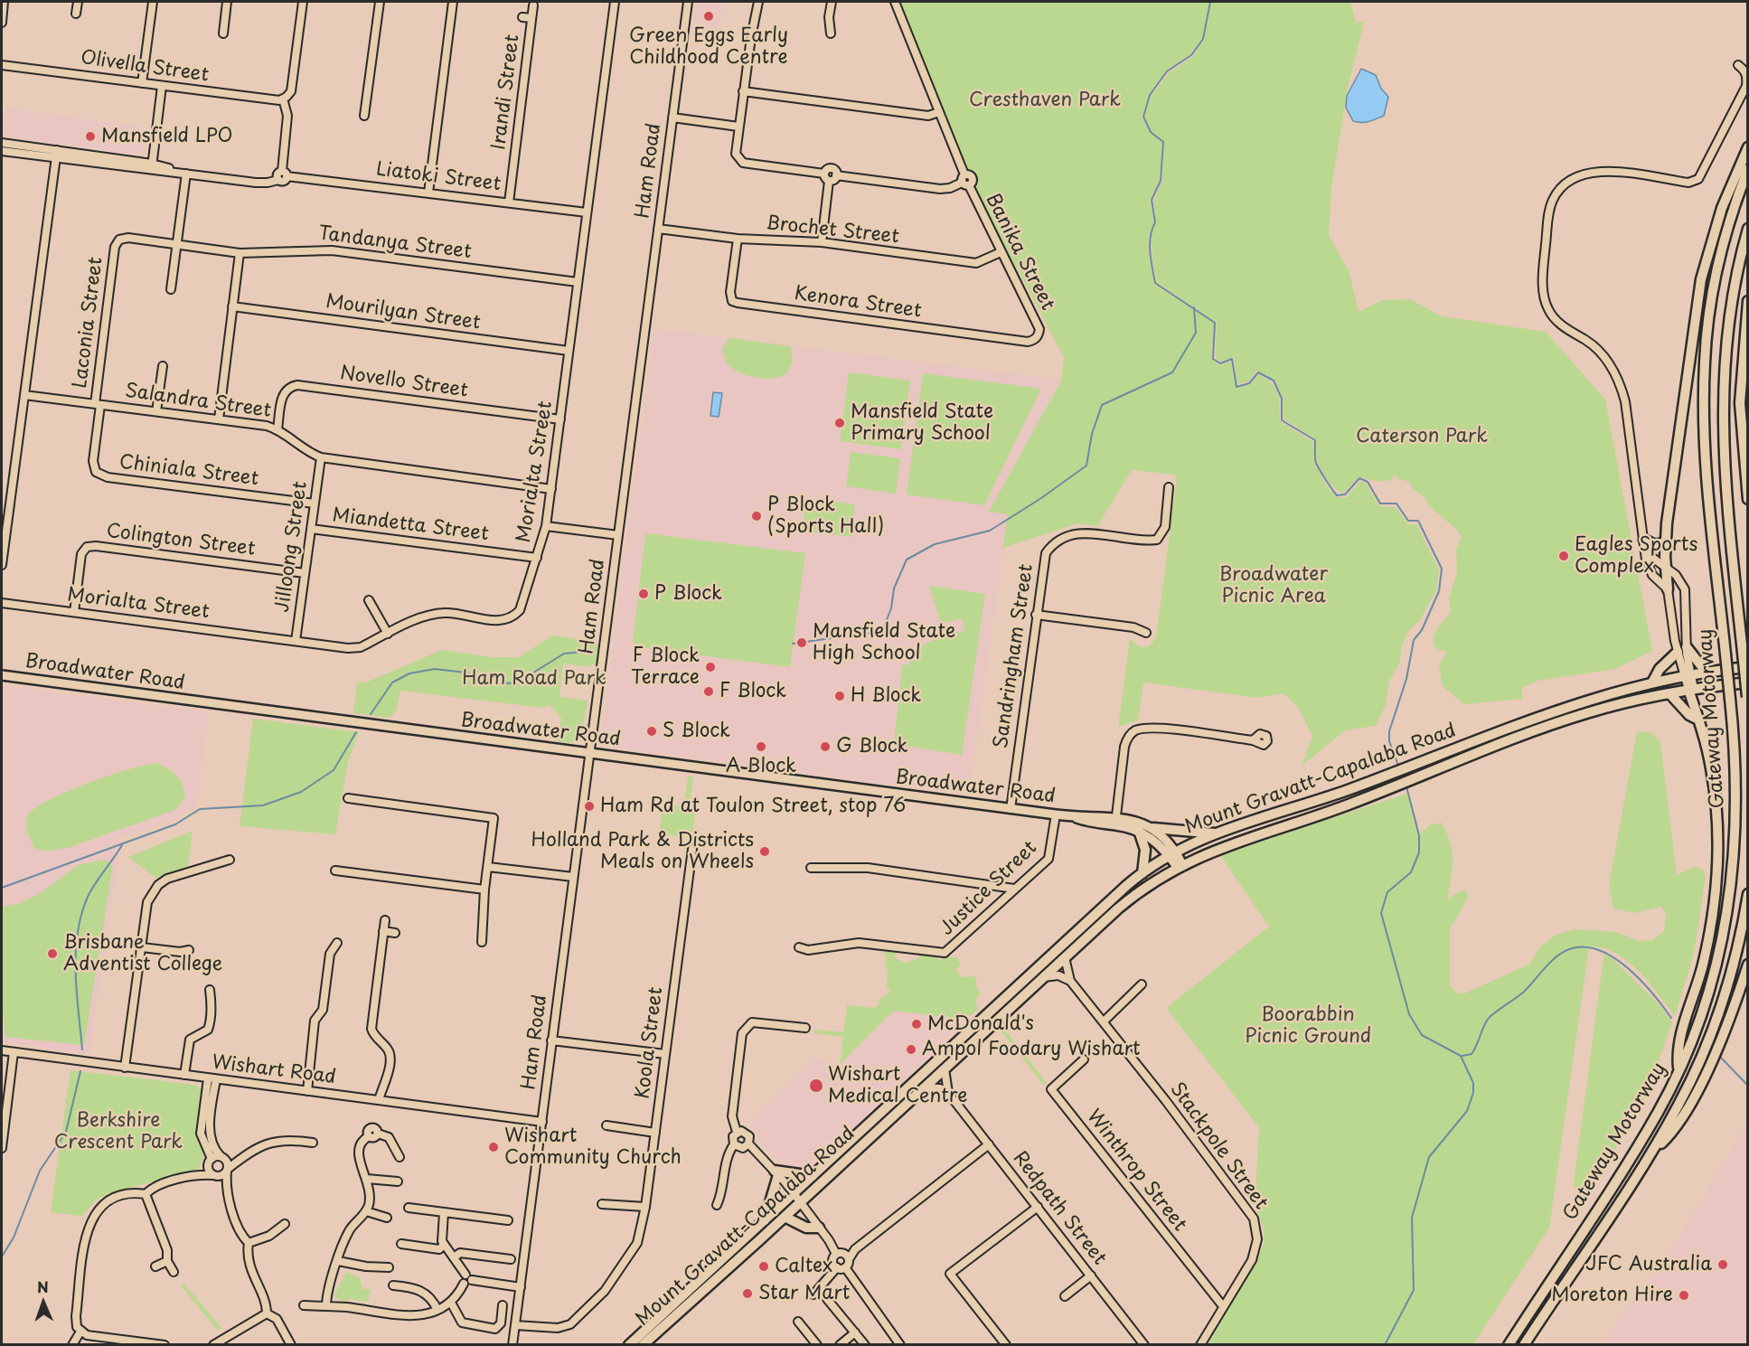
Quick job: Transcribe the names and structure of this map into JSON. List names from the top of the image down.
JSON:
{
  "streets": {
    "highway": ["Gateway Motorway", "Mount Gravatt-Capalaba Road"],
    "main road": ["Broadwater Road"],
    "street": [
      "Olivella Street",
      "Irandi Street",
      "Ham Road",
      "Liatoki Street",
      "Brochet Street",
      "Tandanya Street",
      "Banika Street",
      "Kenora Street",
      "Mourilyan Street",
      "Laconia Street",
      "Novello Street",
      "Salandra Street",
      "Chiniala Street",
      "Morialta Street",
      "Miandetta Street",
      "Colington Street",
      "Jilloong Street",
      "Sandringham Street",
      "Justice Street",
      "Koola Street",
      "Wishart Road",
      "Stackpole Street",
      "Winthrop Street",
      "Redpath Street"
    ]
  },
  "crossings": [
    ["Irandi Street", "Liatoki Street"],
    ["Ham Road", "Brochet Street"],
    ["Ham Road", "Broadwater Road"],
    ["Ham Road", "Koola Street"],
    ["Ham Road", "Wishart Road"],
    ["Liatoki Street", "Morialta Street"],
    ["Brochet Street", "Banika Street"],
    ["Brochet Street", "Kenora Street"],
    ["Tandanya Street", "Laconia Street"],
    ["Tandanya Street", "Morialta Street"],
    ["Banika Street", "Kenora Street"],
    ["Mourilyan Street", "Morialta Street"],
    ["Laconia Street", "Salandra Street"],
    ["Laconia Street", "Chiniala Street"],
    ["Novello Street", "Salandra Street"],
    ["Novello Street", "Morialta Street"],
    ["Salandra Street", "Chiniala Street"],
    ["Salandra Street", "Morialta Street"],
    ["Salandra Street", "Jilloong Street"],
    ["Chiniala Street", "Jilloong Street"],
    ["Morialta Street", "Miandetta Street"],
    ["Morialta Street", "Colington Street"],
    ["Morialta Street", "Jilloong Street"],
    ["Miandetta Street", "Jilloong Street"],
    ["Colington Street", "Jilloong Street"],
    ["Sandringham Street", "Broadwater Road"],
    ["Broadwater Road", "Mount Gravatt-Capalaba Road"],
    ["Broadwater Road", "Justice Street"],
    ["Mount Gravatt-Capalaba Road", "Stackpole Street"],
    ["Mount Gravatt-Capalaba Road", "Redpath Street"],
    ["Stackpole Street", "Winthrop Street"]
  ],
  "parks": [
    "Cresthaven Park",
    "Caterson Park",
    "Broadwater Picnic Area",
    "Ham Road Park",
    "Boorabbin Picnic Ground",
    "Berkshire Crescent Park"
  ],
  "places": [
    "Green Eggs Early Childhood Centre",
    "Mansfield LPO",
    "Mansfield State Primary School",
    "P Block (Sports Hall)",
    "Eagles Sports Complex",
    "P Block",
    "Mansfield State High School",
    "F Block Terrace",
    "F Block",
    "H Block",
    "S Block",
    "A Block",
    "G Block",
    "Ham Rd at Toulon Street, stop 76",
    "Holland Park & Districts Meals on Wheels",
    "Brisbane Adventist College",
    "McDonald's",
    "Ampol Foodary Wishart",
    "Wishart Medical Centre",
    "Wishart Community Church",
    "JFC Australia",
    "Caltex",
    "Star Mart",
    "Moreton Hire"
  ],
  "north": "top"
}
